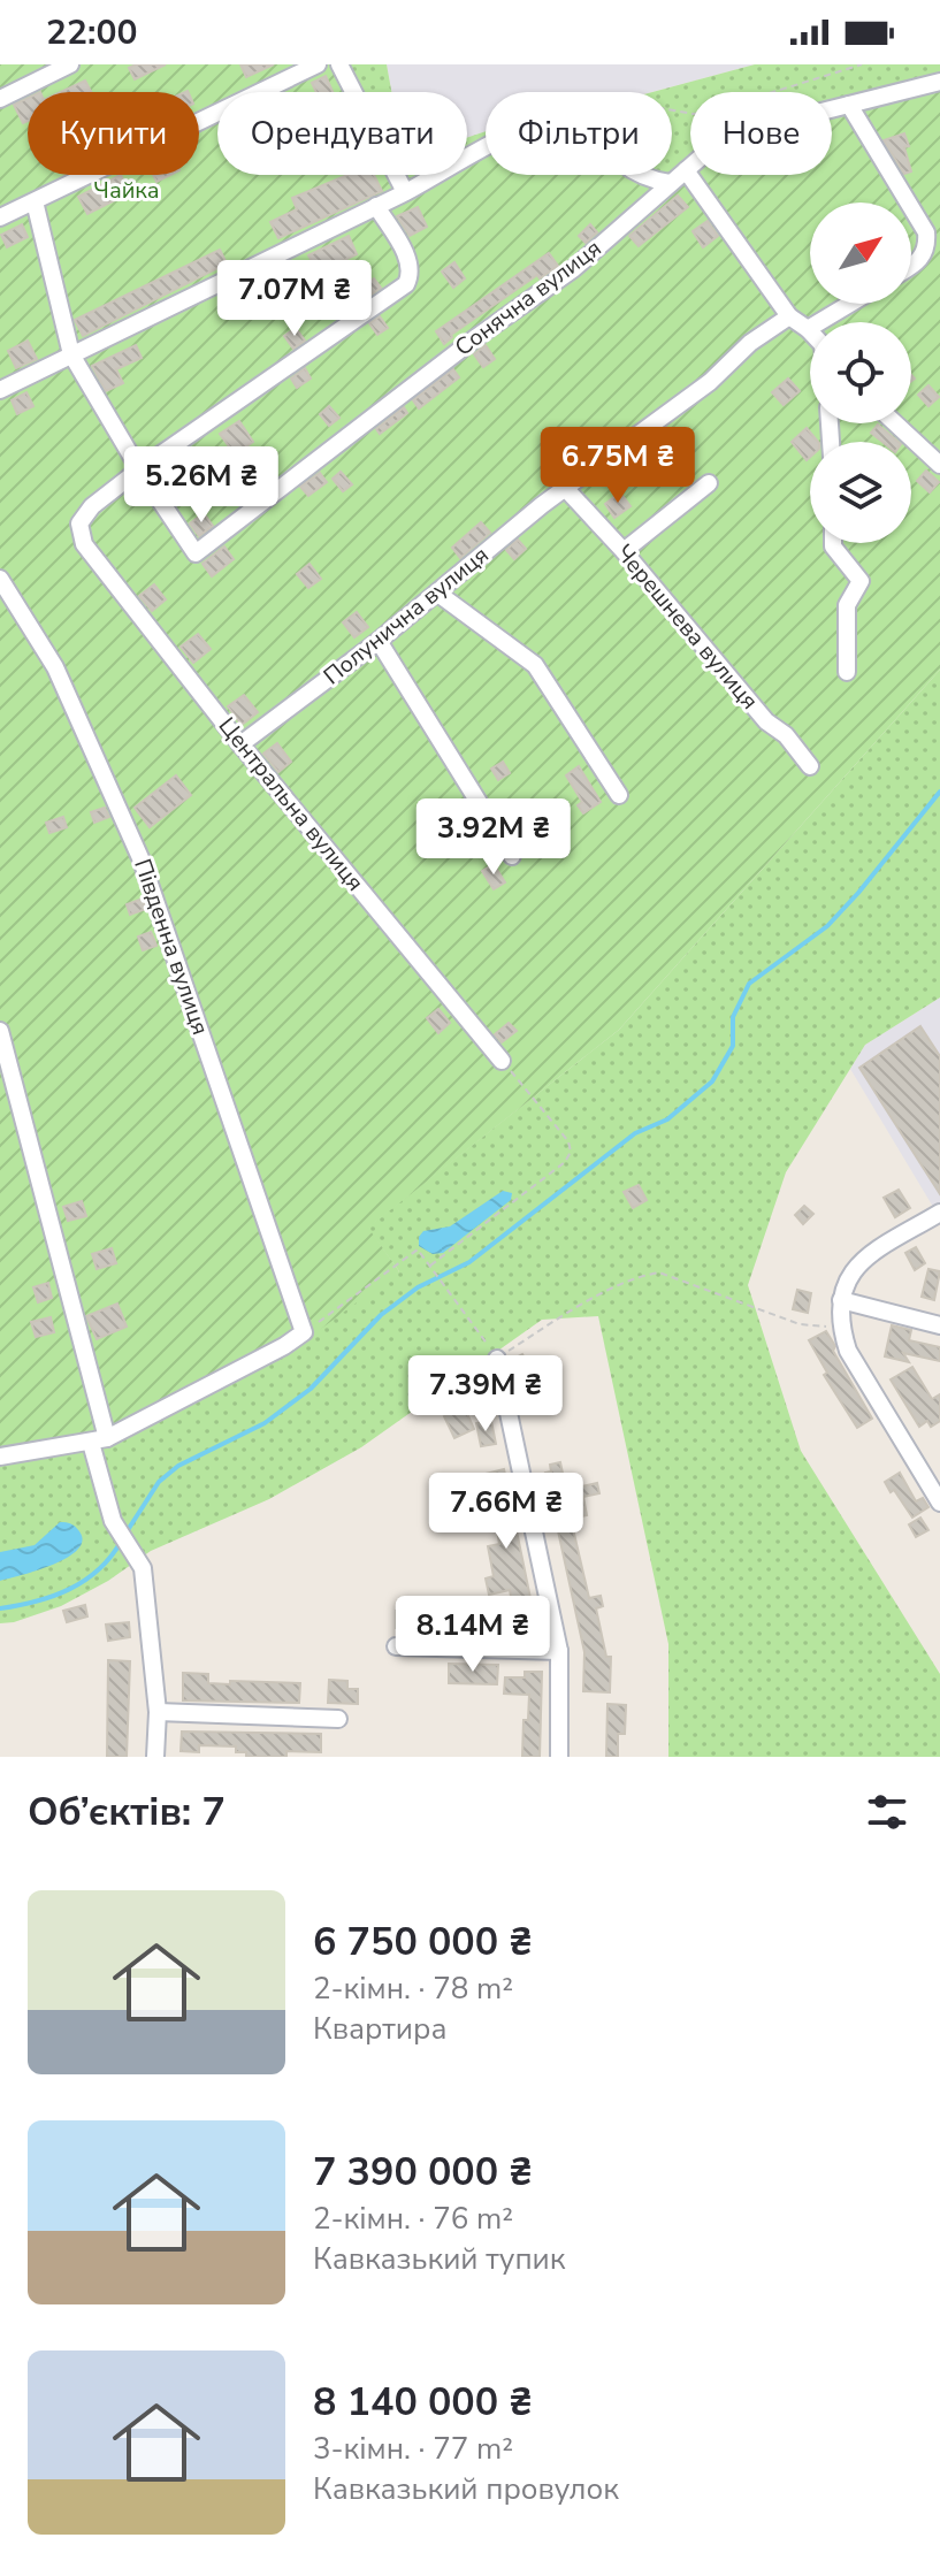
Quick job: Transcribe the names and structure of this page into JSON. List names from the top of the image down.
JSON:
{
  "streets": {
    "street": [
      "Сонячна вулиця",
      "Полунична вулиця",
      "Черешнева вулиця",
      "Центральна вулиця",
      "Південна вулиця"
    ]
  },
  "crossings": [
    ["Сонячна вулиця", "Центральна вулиця"],
    ["Полунична вулиця", "Черешнева вулиця"],
    ["Полунична вулиця", "Центральна вулиця"]
  ],
  "parks": ["Чайка"],
  "north": "top right",
  "page": {
    "status": "22:00",
    "chip": [
      "Купити",
      "Орендувати",
      "Фільтри",
      "Нове"
    ],
    "price": [
      "7.07M ₴",
      "6.75M ₴",
      "5.26M ₴",
      "3.92M ₴",
      "7.39M ₴",
      "7.66M ₴",
      "8.14M ₴"
    ],
    "heading": "Об’єктів: 7",
    "list": [
      {
        "name": "6 750 000 ₴",
        "note": "2-кімн. · 78 m² · Квартира"
      },
      {
        "name": "7 390 000 ₴",
        "note": "2-кімн. · 76 m² · Кавказький тупик"
      },
      {
        "name": "8 140 000 ₴",
        "note": "3-кімн. · 77 m² · Кавказький провулок"
      }
    ]
  }
}
